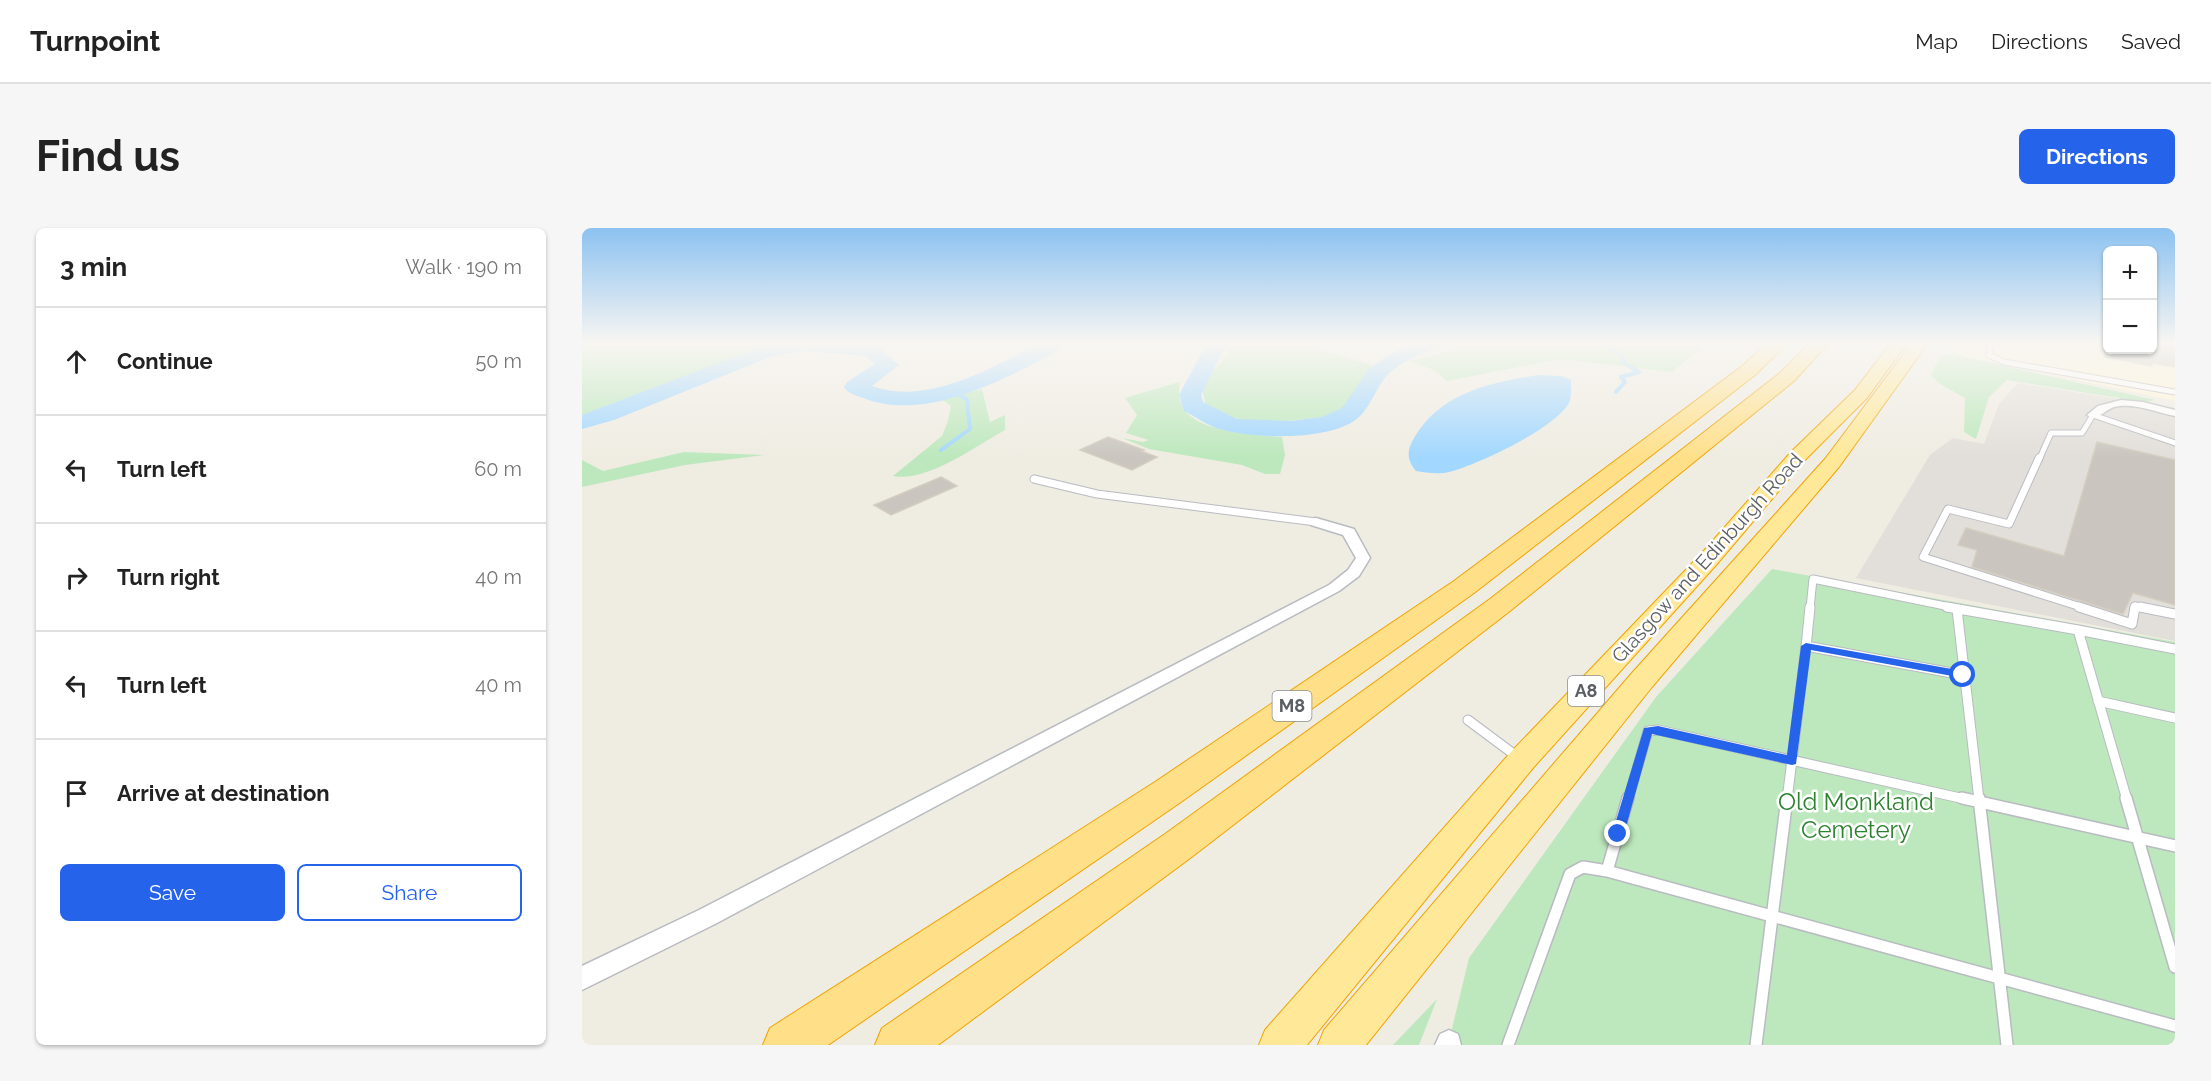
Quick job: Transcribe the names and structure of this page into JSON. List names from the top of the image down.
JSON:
{
  "streets": {
    "highway": ["Glasgow and Edinburgh Road", "A8", "M8"]
  },
  "parks": ["Old Monkland Cemetery"],
  "page": {
    "header": "Turnpoint",
    "nav": ["Map", "Directions", "Saved"],
    "buttons": [
      "Directions",
      ["Save", "Share"]
    ],
    "title": "Find us",
    "heading": ["3 min", "Walk · 190 m"],
    "map_buttons": ["+", "−"],
    "list": [
      ["Continue", "50 m"],
      ["Turn left", "60 m"],
      ["Turn right", "40 m"],
      ["Turn left", "40 m"],
      "Arrive at destination"
    ]
  }
}
